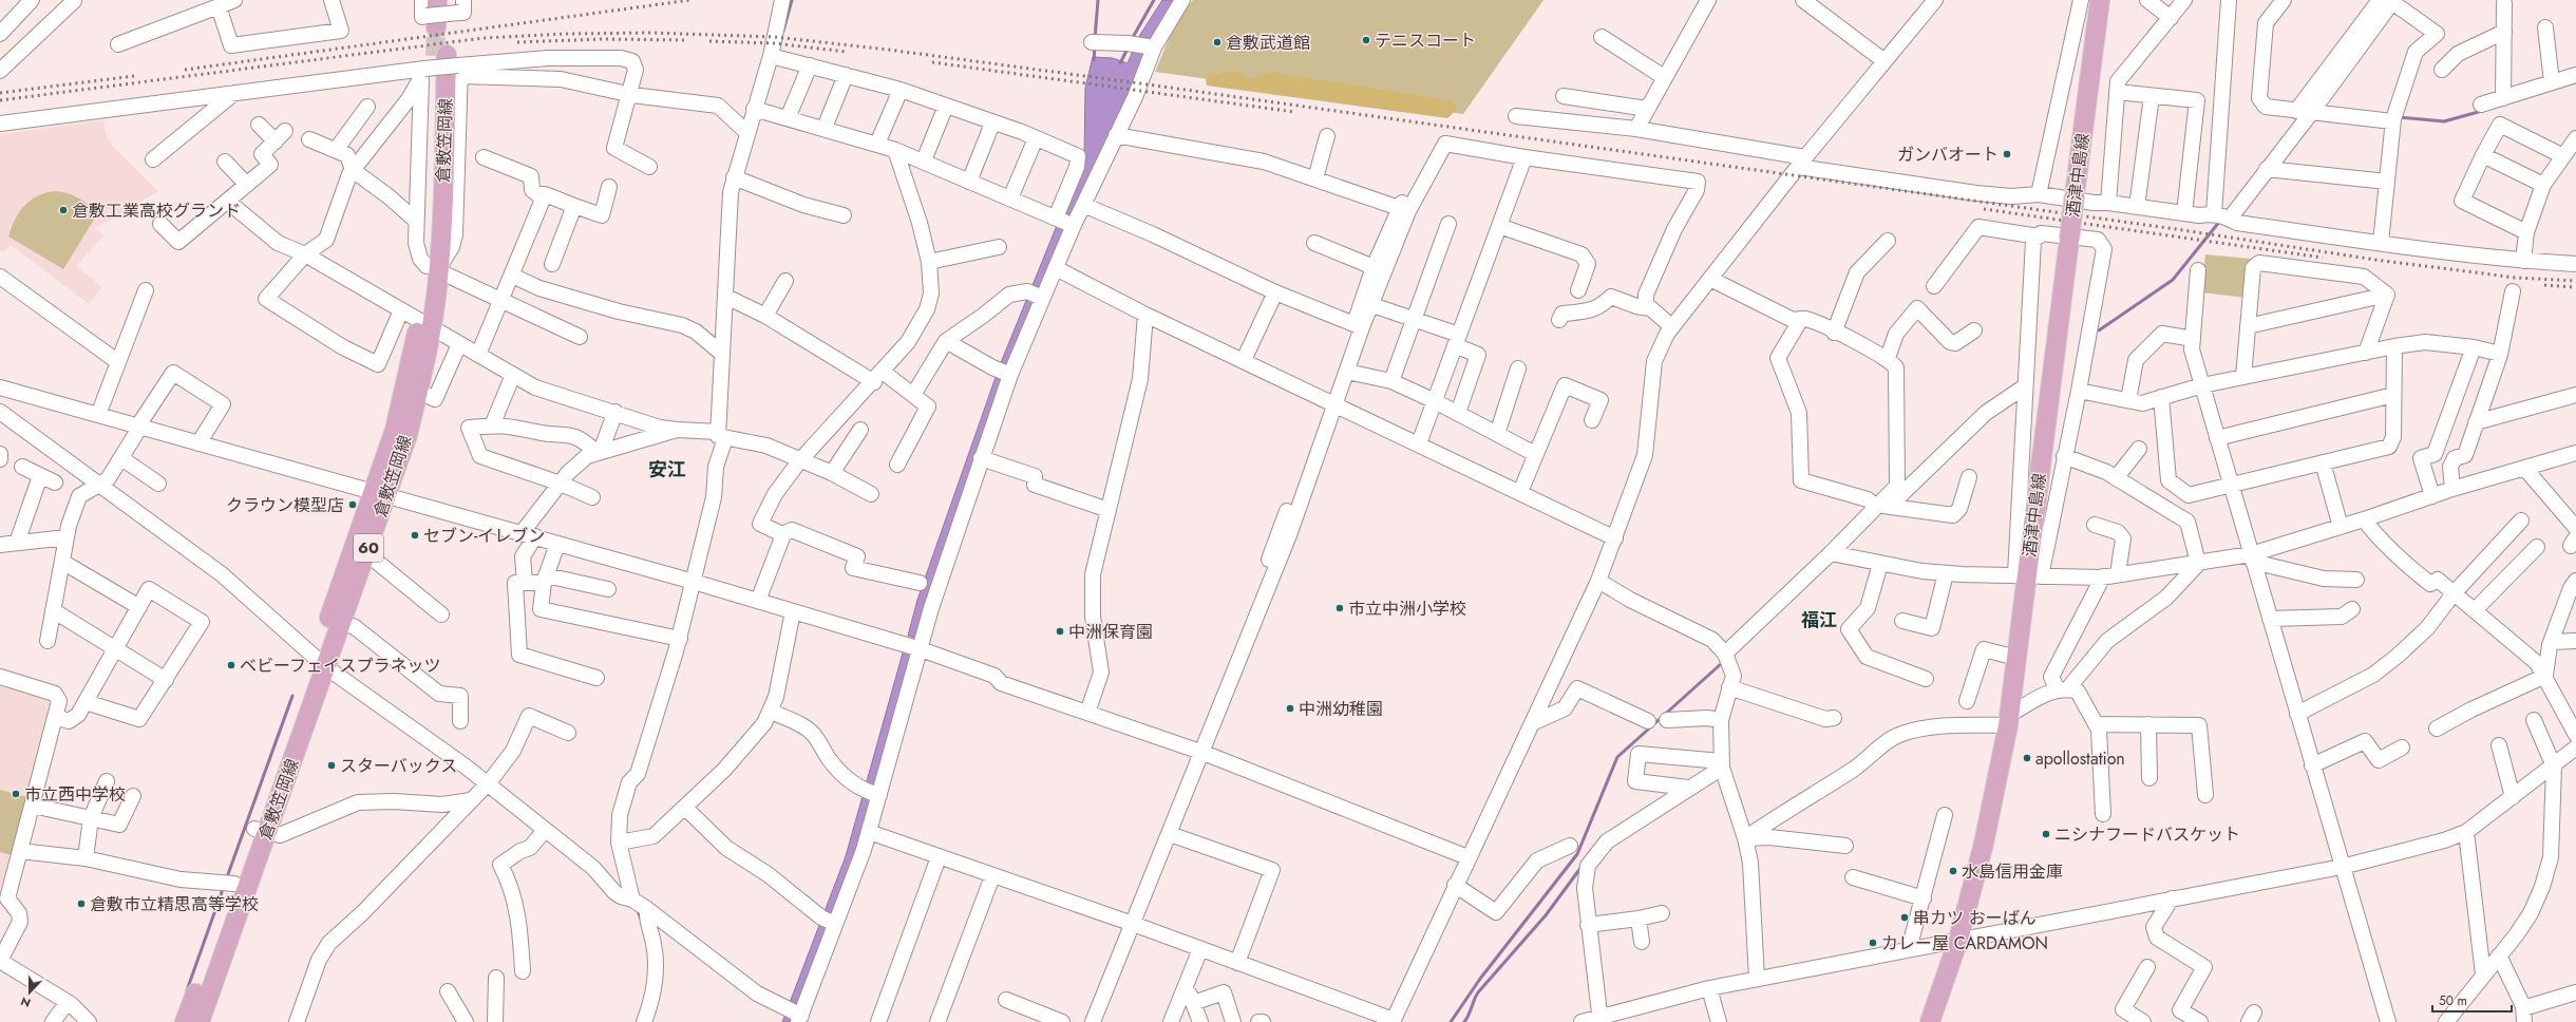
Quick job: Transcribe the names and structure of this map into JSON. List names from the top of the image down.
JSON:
{
  "streets": {
    "main road": ["倉敷笠岡線", "酒津中島線", "60"]
  },
  "districts": ["安江", "福江"],
  "places": [
    "テニスコート",
    "倉敷武道館",
    "ガンバオート",
    "倉敷工業高校グランド",
    "クラウン模型店",
    "セブン-イレブン",
    "市立中洲小学校",
    "中洲保育園",
    "ベビーフェイスプラネッツ",
    "中洲幼稚園",
    "apollostation",
    "スターバックス",
    "市立西中学校",
    "ニシナフードバスケット",
    "水島信用金庫",
    "倉敷市立精思高等学校",
    "串カツ おーばん",
    "カレー屋 CARDAMON"
  ],
  "scale_bar": "50 m",
  "north": "bottom"
}
